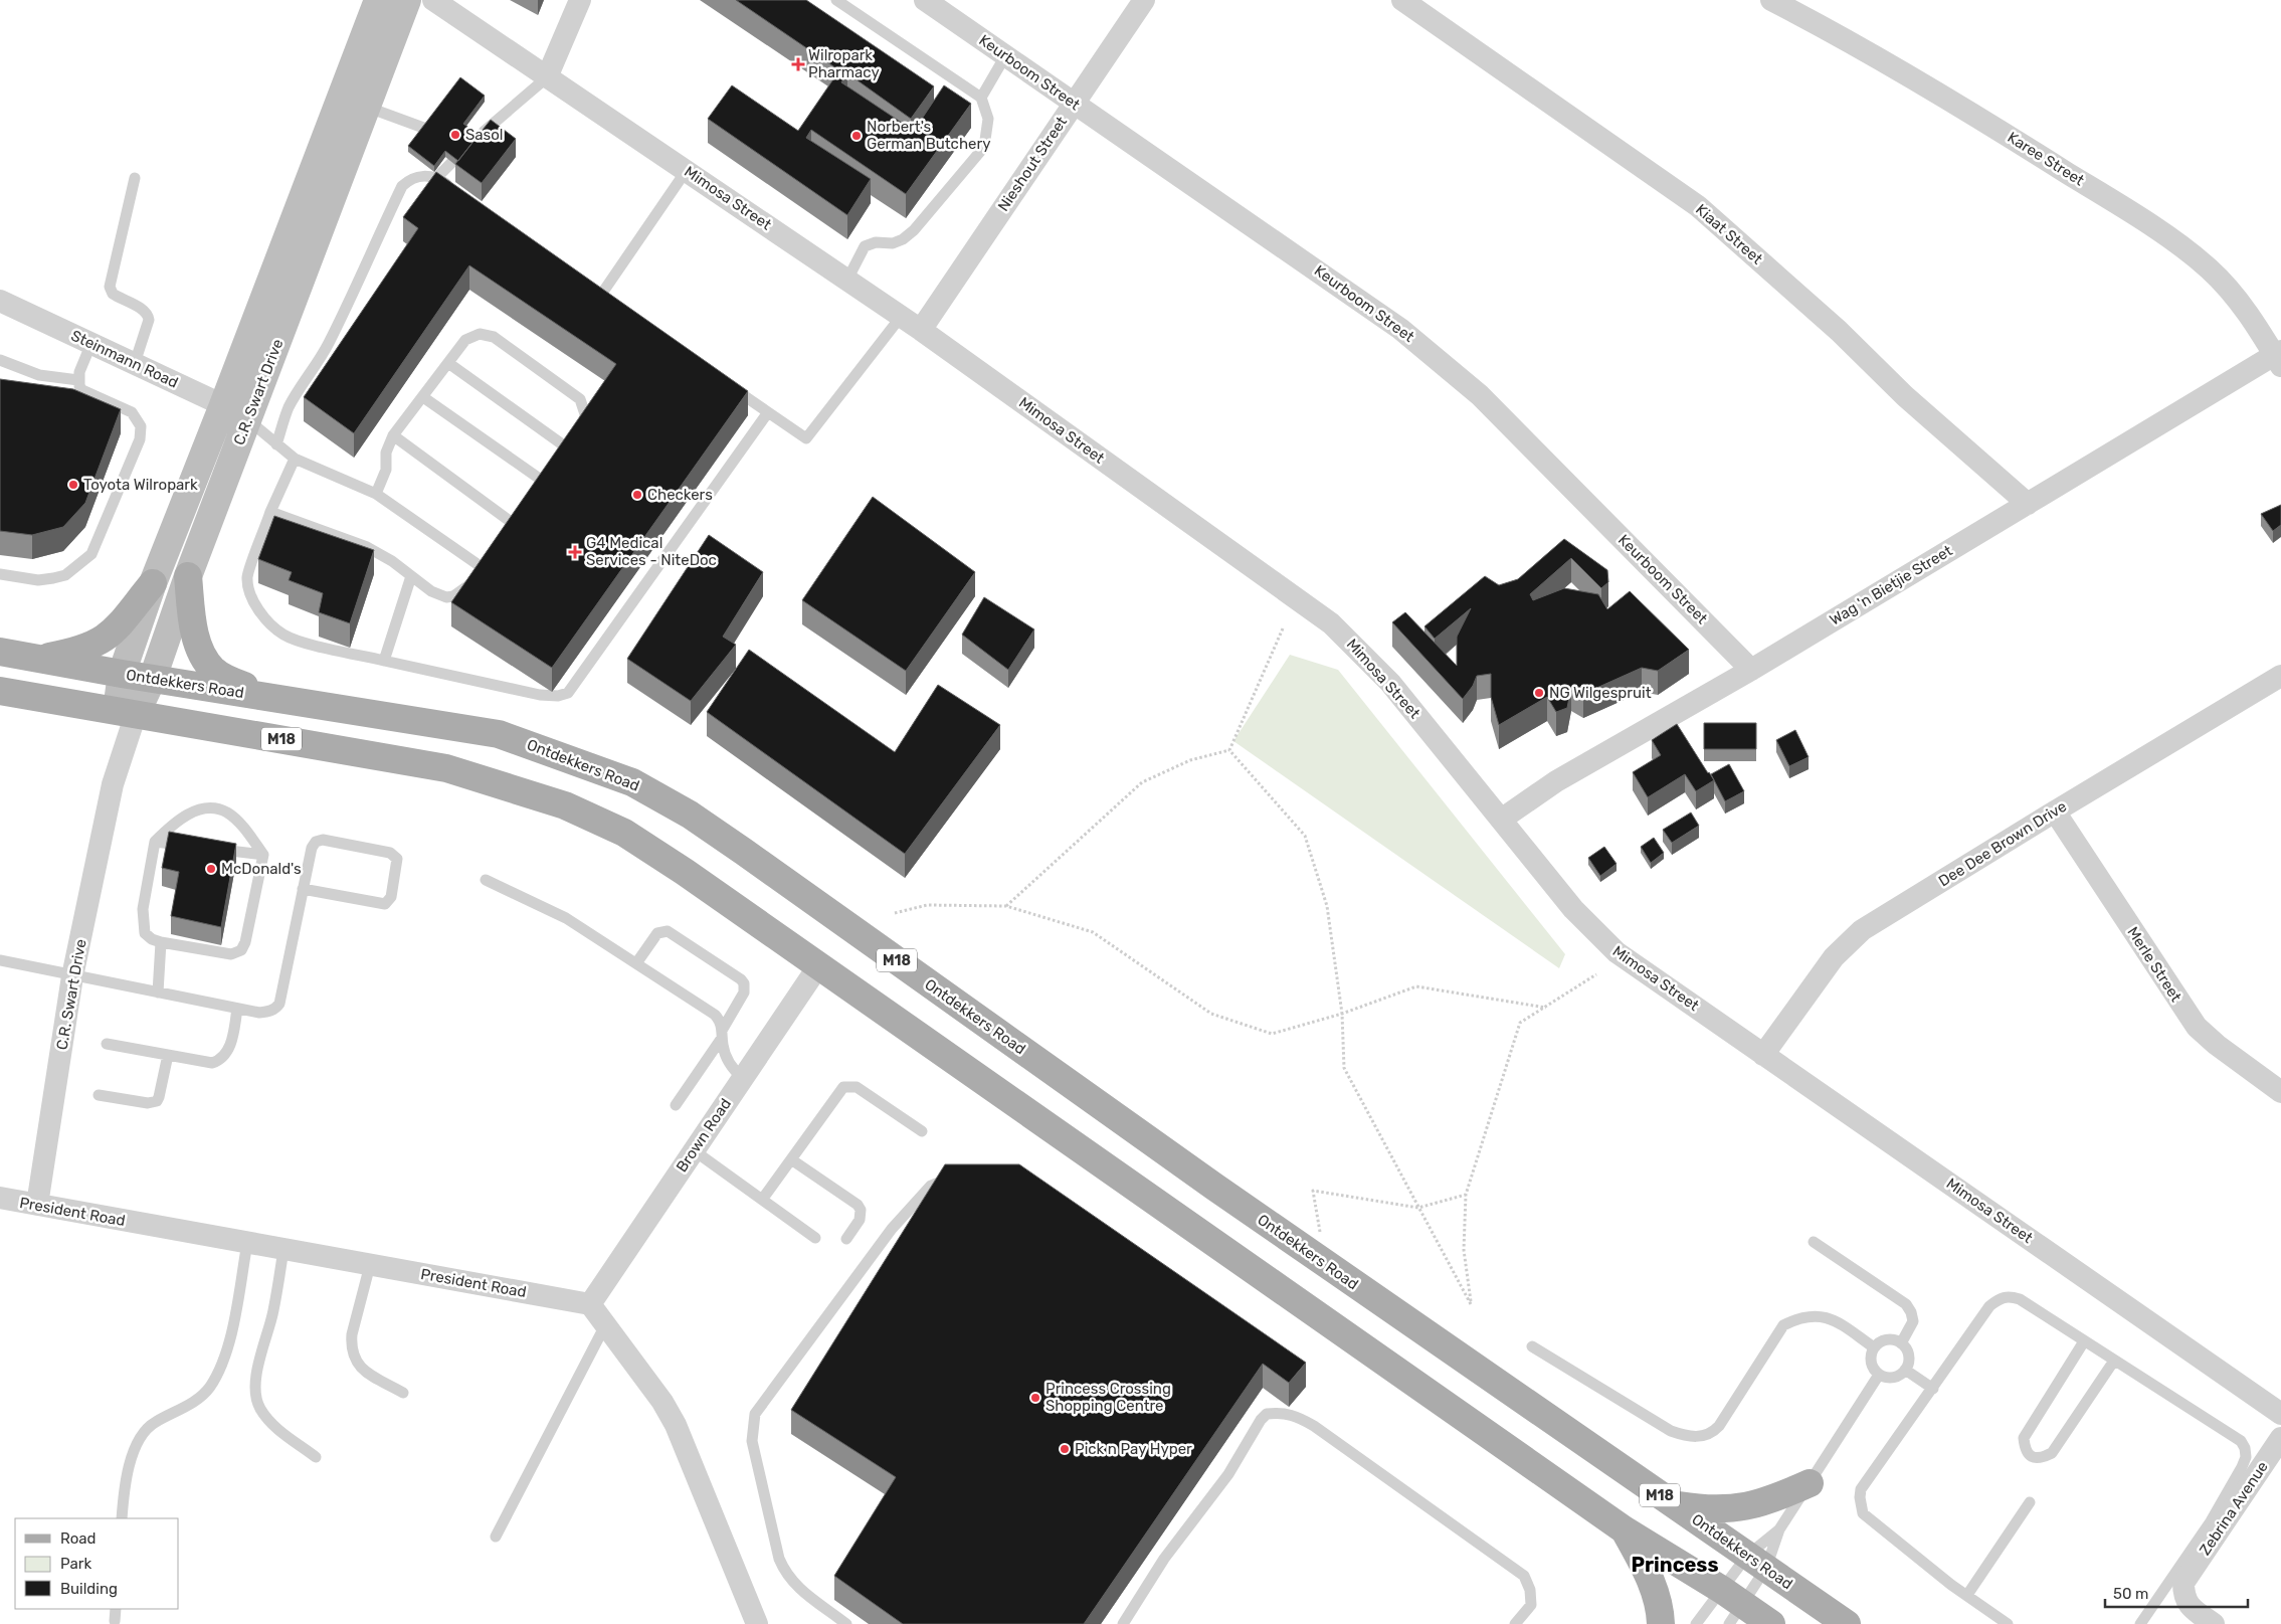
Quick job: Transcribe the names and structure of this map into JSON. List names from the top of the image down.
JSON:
{
  "streets": {
    "main road": ["C.R. Swart Drive", "Ontdekkers Road", "M18"],
    "street": [
      "Keurboom Street",
      "Karee Street",
      "Nieshout Street",
      "Mimosa Street",
      "Kiaat Street",
      "Steinmann Road",
      "Wag 'n Bietjie Street",
      "Dee Dee Brown Drive",
      "Merle Street",
      "Brown Road",
      "President Road",
      "Zebrina Avenue"
    ]
  },
  "crossings": [
    ["Keurboom Street", "Nieshout Street"],
    ["Keurboom Street", "Wag 'n Bietjie Street"],
    ["Karee Street", "Wag 'n Bietjie Street"],
    ["Nieshout Street", "Mimosa Street"],
    ["Mimosa Street", "Wag 'n Bietjie Street"],
    ["Mimosa Street", "Dee Dee Brown Drive"],
    ["Kiaat Street", "Wag 'n Bietjie Street"],
    ["Steinmann Road", "C.R. Swart Drive"],
    ["C.R. Swart Drive", "Ontdekkers Road"],
    ["C.R. Swart Drive", "M18"],
    ["C.R. Swart Drive", "President Road"],
    ["M18", "Brown Road"],
    ["Dee Dee Brown Drive", "Merle Street"],
    ["Brown Road", "President Road"]
  ],
  "districts": ["Princess"],
  "places": {
    "health": ["Wilropark Pharmacy", "G4 Medical Services - NiteDoc"],
    "other": [
      "Sasol",
      "Norbert's German Butchery",
      "Toyota Wilropark",
      "Checkers",
      "NG Wilgespruit",
      "McDonald's",
      "Princess Crossing Shopping Centre",
      "Pick n Pay Hyper"
    ]
  },
  "legend": ["Road", "Park", "Building"],
  "scale_bar": "50 m"
}
